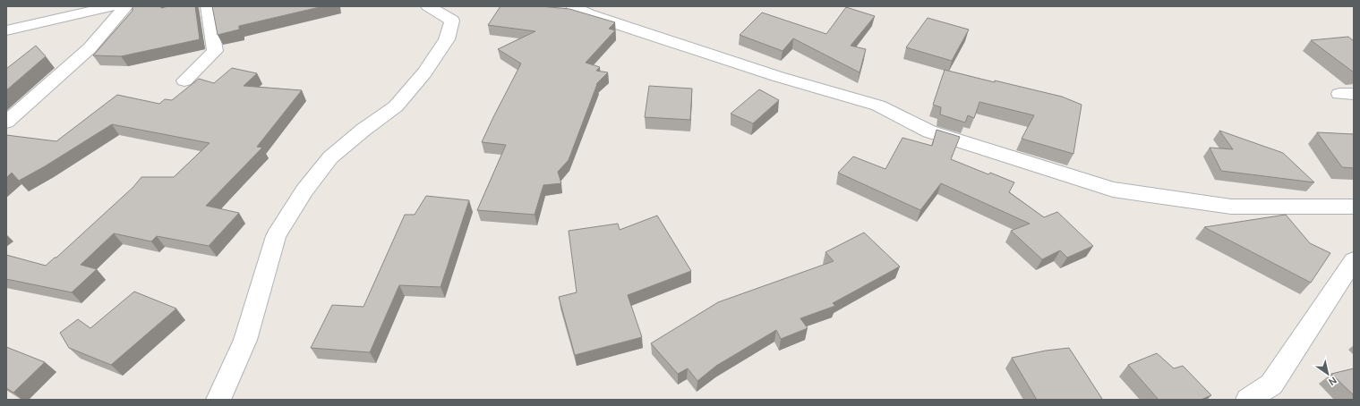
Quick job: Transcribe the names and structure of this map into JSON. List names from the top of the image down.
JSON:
{
  "north": "bottom right"
}
